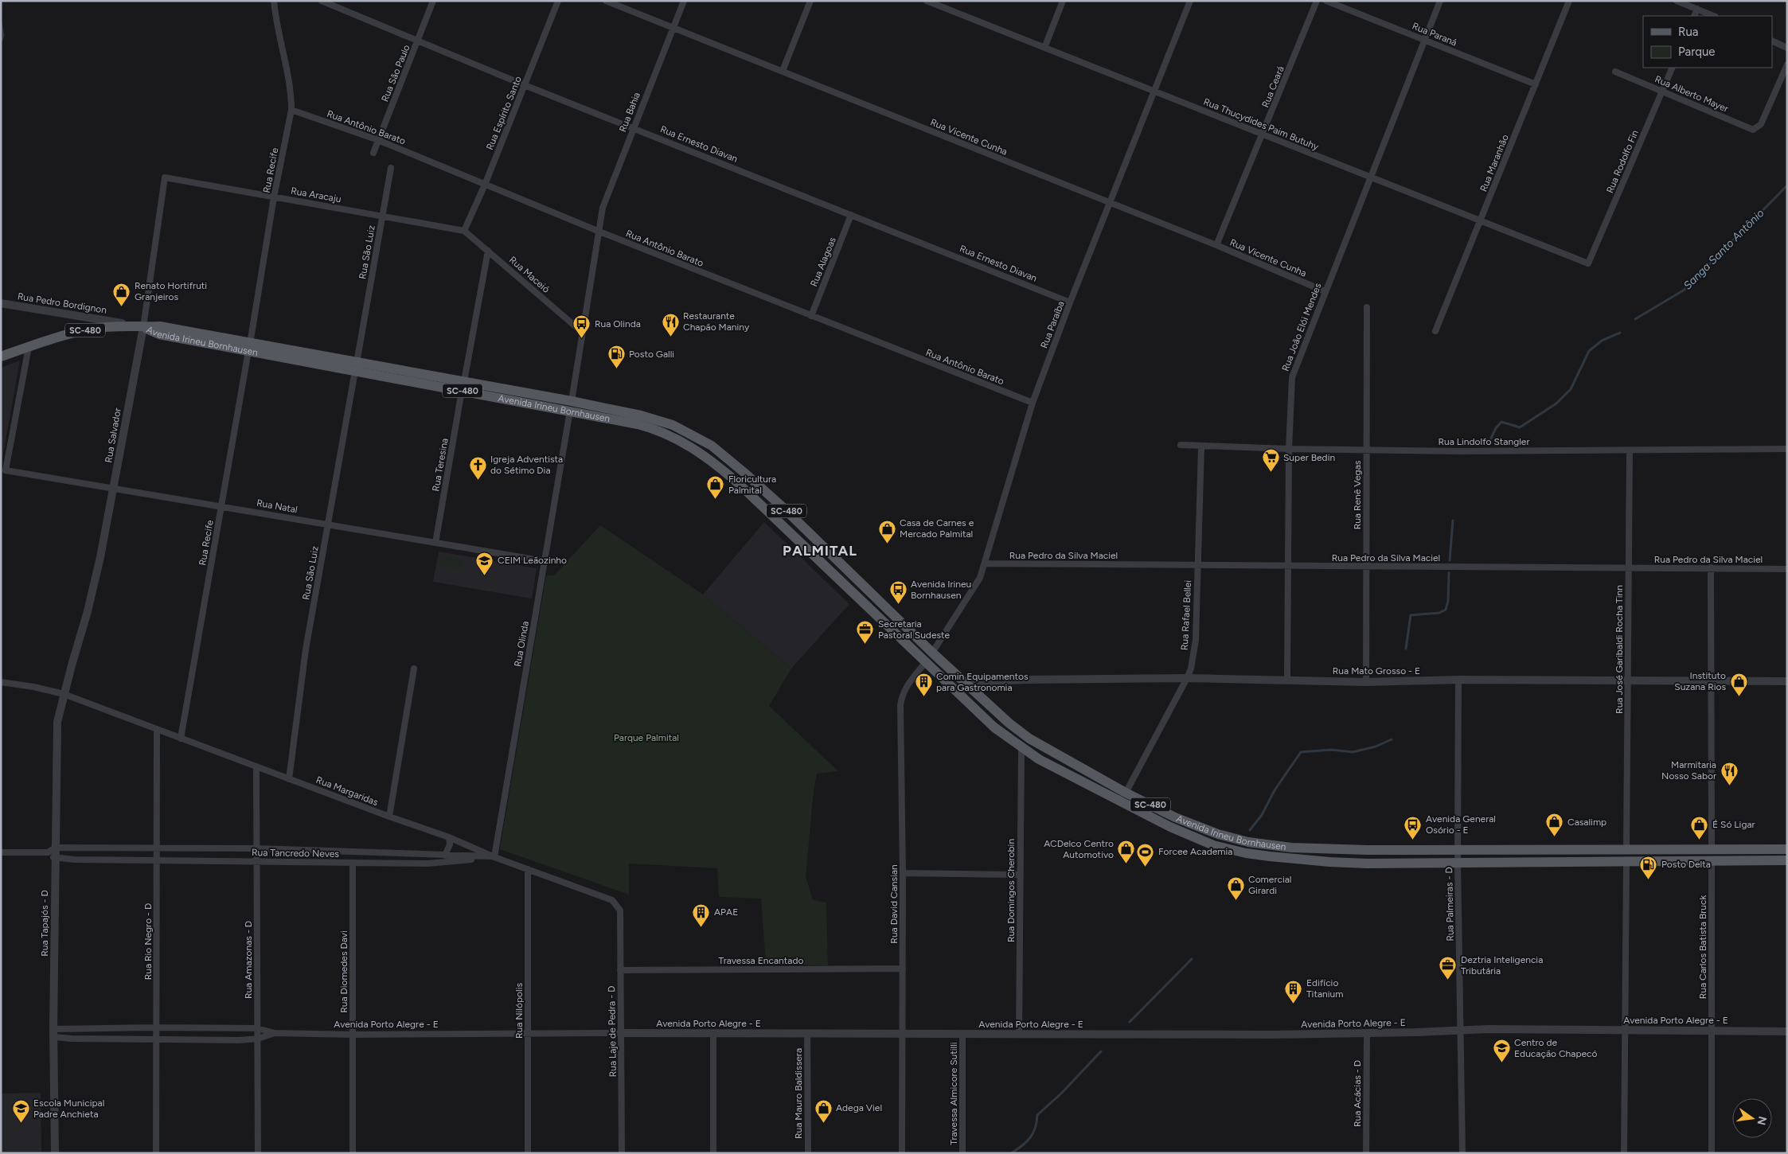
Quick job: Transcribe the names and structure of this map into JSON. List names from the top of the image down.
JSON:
{
  "streets": {
    "main road": ["SC-480", "Avenida Irineu Bornhausen"],
    "street": [
      "Rua Paraná",
      "Rua São Paulo",
      "Rua Ceará",
      "Rua Alberto Mayer",
      "Rua Bahia",
      "Rua Espírito Santo",
      "Rua Thucydides Paim Butuhy",
      "Rua Antônio Barato",
      "Rua Vicente Cunha",
      "Rua Ernesto Diavan",
      "Rua Rodolfo Fin",
      "Rua Maranhão",
      "Rua Recife",
      "Rua Aracaju",
      "Rua São Luiz",
      "Rua Alagoas",
      "Rua Maceió",
      "Rua Pedro Bordignon",
      "Rua Paraíba",
      "Rua João Elói Mendes",
      "Rua Salvador",
      "Rua Lindolfo Stangler",
      "Rua Teresina",
      "Rua Renê Vegas",
      "Rua Natal",
      "Rua Pedro da Silva Maciel",
      "Rua Rafael Bellei",
      "Rua Olinda",
      "Rua José Garibaldi Rocha Tinn",
      "Rua Mato Grosso - E",
      "Rua Margaridas",
      "Rua Tancredo Neves",
      "Rua Domingos Cherobin",
      "Rua David Cansian",
      "Rua Palmeiras - D",
      "Rua Tapajós - D",
      "Rua Rio Negro - D",
      "Rua Carlos Batista Bruck",
      "Rua Amazonas - D",
      "Travessa Encantado",
      "Rua Diomedes Davi",
      "Rua Nilópolis",
      "Avenida Porto Alegre - E",
      "Rua Laje de Pedra - D",
      "Rua Mauro Baldissera",
      "Travessa Almicore Sutilli",
      "Rua Acácias - D"
    ]
  },
  "crossings": [
    ["Rua Paraná", "Rua Maranhão"],
    ["Rua Paraná", "Rua João Elói Mendes"],
    ["Rua São Paulo", "Rua Antônio Barato"],
    ["Rua São Paulo", "Rua Ernesto Diavan"],
    ["Rua Ceará", "Rua Thucydides Paim Butuhy"],
    ["Rua Ceará", "Rua Vicente Cunha"],
    ["Rua Alberto Mayer", "Rua Rodolfo Fin"],
    ["Rua Bahia", "Rua Antônio Barato"],
    ["Rua Bahia", "Rua Vicente Cunha"],
    ["Rua Bahia", "Rua Ernesto Diavan"],
    ["Rua Bahia", "Rua Olinda"],
    ["Rua Espírito Santo", "Rua Antônio Barato"],
    ["Rua Espírito Santo", "Rua Ernesto Diavan"],
    ["Rua Espírito Santo", "Rua Aracaju"],
    ["Rua Espírito Santo", "Rua Maceió"],
    ["Rua Thucydides Paim Butuhy", "Rua Rodolfo Fin"],
    ["Rua Thucydides Paim Butuhy", "Rua Maranhão"],
    ["Rua Thucydides Paim Butuhy", "Rua Paraíba"],
    ["Rua Thucydides Paim Butuhy", "Rua João Elói Mendes"],
    ["Rua Antônio Barato", "Rua Recife"],
    ["Rua Antônio Barato", "Rua Alagoas"],
    ["Rua Antônio Barato", "Rua Paraíba"],
    ["Rua Antônio Barato", "Rua Olinda"],
    ["Rua Vicente Cunha", "Rua Paraíba"],
    ["Rua Vicente Cunha", "Rua João Elói Mendes"],
    ["Rua Ernesto Diavan", "Rua Alagoas"],
    ["Rua Ernesto Diavan", "Rua Paraíba"],
    ["Rua Recife", "Rua Aracaju"],
    ["Rua Recife", "Avenida Irineu Bornhausen"],
    ["Rua Recife", "Rua Natal"],
    ["Rua Recife", "Rua Margaridas"],
    ["Rua Aracaju", "Rua São Luiz"],
    ["Rua Aracaju", "Rua Maceió"],
    ["Rua Aracaju", "Rua Salvador"],
    ["Rua São Luiz", "Avenida Irineu Bornhausen"],
    ["Rua São Luiz", "Rua Natal"],
    ["Rua São Luiz", "Rua Margaridas"],
    ["Rua Maceió", "Rua Teresina"],
    ["Rua Maceió", "Rua Olinda"],
    ["Rua Pedro Bordignon", "SC-480"],
    ["Rua Pedro Bordignon", "Avenida Irineu Bornhausen"],
    ["Rua Pedro Bordignon", "Rua Salvador"],
    ["Rua Paraíba", "Avenida Irineu Bornhausen"],
    ["Rua Paraíba", "Rua Pedro da Silva Maciel"],
    ["Rua João Elói Mendes", "Rua Lindolfo Stangler"],
    ["Rua João Elói Mendes", "Rua Pedro da Silva Maciel"],
    ["Rua João Elói Mendes", "Rua Mato Grosso - E"],
    ["SC-480", "Avenida Irineu Bornhausen"],
    ["SC-480", "Rua Salvador"],
    ["SC-480", "Rua Natal"],
    ["SC-480", "Rua José Garibaldi Rocha Tinn"],
    ["SC-480", "Rua Palmeiras - D"],
    ["SC-480", "Rua Carlos Batista Bruck"],
    ["Avenida Irineu Bornhausen", "Rua Salvador"],
    ["Avenida Irineu Bornhausen", "Rua Teresina"],
    ["Avenida Irineu Bornhausen", "Rua Rafael Bellei"],
    ["Avenida Irineu Bornhausen", "Rua Olinda"],
    ["Avenida Irineu Bornhausen", "Rua Mato Grosso - E"],
    ["Avenida Irineu Bornhausen", "Rua Domingos Cherobin"],
    ["Avenida Irineu Bornhausen", "Rua David Cansian"],
    ["Avenida Irineu Bornhausen", "Rua Palmeiras - D"],
    ["Rua Salvador", "Rua Natal"],
    ["Rua Salvador", "Rua Margaridas"],
    ["Rua Salvador", "Rua Tapajós - D"],
    ["Rua Lindolfo Stangler", "Rua Renê Vegas"],
    ["Rua Lindolfo Stangler", "Rua Rafael Bellei"],
    ["Rua Lindolfo Stangler", "Rua José Garibaldi Rocha Tinn"],
    ["Rua Teresina", "Rua Natal"],
    ["Rua Renê Vegas", "Rua Pedro da Silva Maciel"],
    ["Rua Renê Vegas", "Rua Mato Grosso - E"],
    ["Rua Natal", "Rua Olinda"],
    ["Rua Pedro da Silva Maciel", "Rua Rafael Bellei"],
    ["Rua Pedro da Silva Maciel", "Rua José Garibaldi Rocha Tinn"],
    ["Rua Rafael Bellei", "Rua Mato Grosso - E"],
    ["Rua Olinda", "Rua Margaridas"],
    ["Rua Olinda", "Rua Tancredo Neves"],
    ["Rua José Garibaldi Rocha Tinn", "Rua Mato Grosso - E"],
    ["Rua Mato Grosso - E", "Rua Palmeiras - D"],
    ["Rua Margaridas", "Rua Tancredo Neves"],
    ["Rua Margaridas", "Rua Tapajós - D"],
    ["Rua Margaridas", "Rua Rio Negro - D"],
    ["Rua Margaridas", "Rua Amazonas - D"],
    ["Rua Margaridas", "Rua Nilópolis"],
    ["Rua Margaridas", "Rua Laje de Pedra - D"],
    ["Rua Tancredo Neves", "Rua Tapajós - D"],
    ["Rua Tancredo Neves", "Rua Rio Negro - D"],
    ["Rua Tancredo Neves", "Rua Amazonas - D"],
    ["Rua Tancredo Neves", "Rua Diomedes Davi"],
    ["Rua Domingos Cherobin", "Avenida Porto Alegre - E"],
    ["Rua David Cansian", "Travessa Encantado"],
    ["Rua David Cansian", "Avenida Porto Alegre - E"],
    ["Rua Palmeiras - D", "Avenida Porto Alegre - E"],
    ["Rua Tapajós - D", "Avenida Porto Alegre - E"],
    ["Rua Rio Negro - D", "Avenida Porto Alegre - E"],
    ["Rua Carlos Batista Bruck", "Avenida Porto Alegre - E"],
    ["Rua Amazonas - D", "Avenida Porto Alegre - E"],
    ["Travessa Encantado", "Rua Laje de Pedra - D"],
    ["Rua Diomedes Davi", "Avenida Porto Alegre - E"],
    ["Rua Nilópolis", "Avenida Porto Alegre - E"],
    ["Avenida Porto Alegre - E", "Rua Laje de Pedra - D"],
    ["Avenida Porto Alegre - E", "Rua Mauro Baldissera"],
    ["Avenida Porto Alegre - E", "Travessa Almicore Sutilli"],
    ["Avenida Porto Alegre - E", "Rua Acácias - D"]
  ],
  "districts": ["PALMITAL"],
  "water": ["Sanga Santo Antônio"],
  "parks": ["Parque Palmital"],
  "places": {
    "shop": [
      "Renato Hortifruti Granjeiros",
      "Floricultura Palmital",
      "Casa de Carnes e Mercado Palmital",
      "Instituto Suzana Rios",
      "Casalimp",
      "É Só Ligar",
      "ACDelco Centro Automotivo",
      "Comercial Girardi",
      "Adega Viel"
    ],
    "restaurant": ["Restaurante Chapão Maniny", "Marmitaria Nosso Sabor"],
    "bus stop": ["Rua Olinda", "Avenida Irineu Bornhausen", "Avenida General Osório - E"],
    "fuel station": ["Posto Galli", "Posto Delta"],
    "supermarket": ["Super Bedin"],
    "church": ["Igreja Adventista do Sétimo Dia"],
    "school or university": ["CEIM Leãozinho", "Centro de Educação Chapecó", "Escola Municipal Padre Anchieta"],
    "office": ["Secretaria Pastoral Sudeste", "Deztria Inteligencia Tributária"],
    "building": ["Comin Equipamentos para Gastronomia", "APAE", "Edifício Titanium"],
    "sports": ["Forcee Academia"]
  },
  "legend": ["Rua", "Parque"],
  "north": "right"
}
